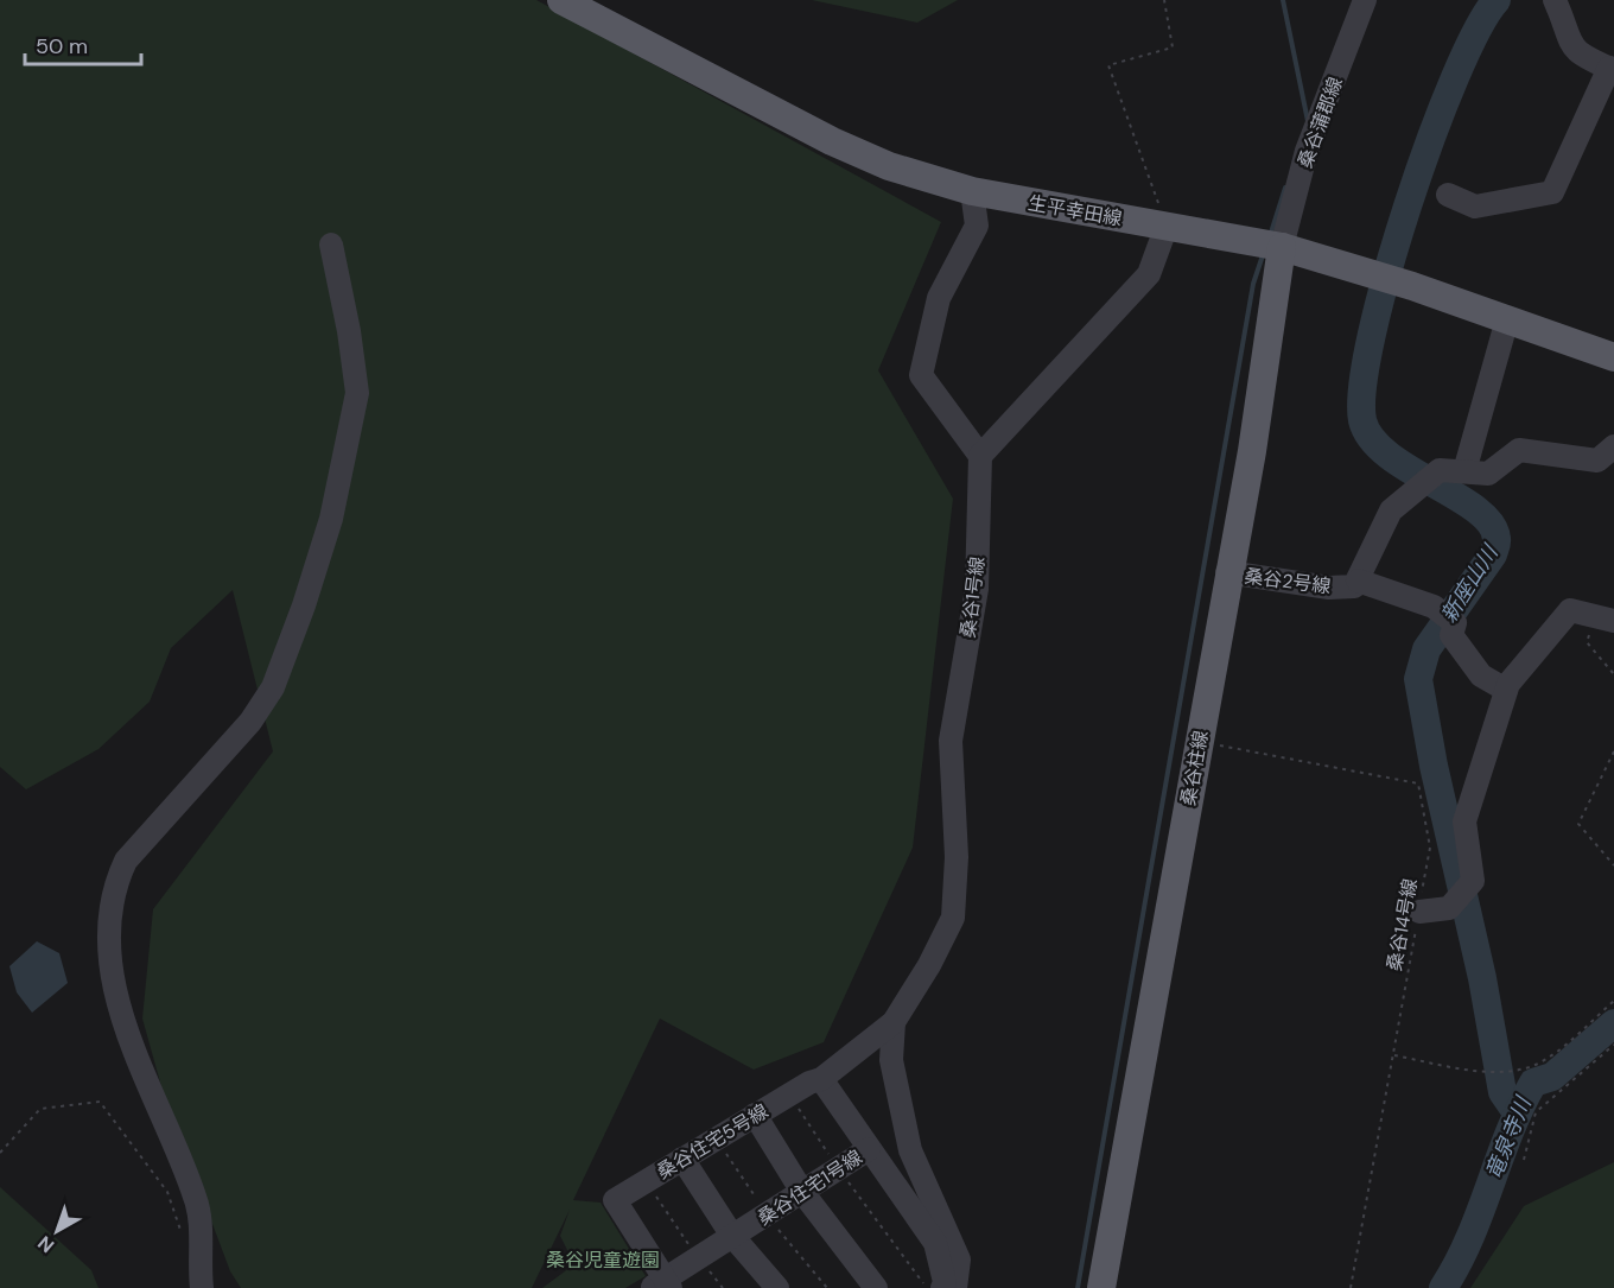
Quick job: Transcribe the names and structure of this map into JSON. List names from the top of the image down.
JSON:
{
  "streets": {
    "main road": ["生平幸田線", "桑谷柱線"],
    "street": [
      "桑谷蒲郡線",
      "桑谷2号線",
      "桑谷1号線",
      "桑谷住宅5号線",
      "桑谷住宅1号線"
    ],
    "path": ["桑谷14号線"]
  },
  "crossings": [
    ["桑谷蒲郡線", "生平幸田線"],
    ["桑谷蒲郡線", "桑谷柱線"],
    ["生平幸田線", "桑谷柱線"],
    ["桑谷2号線", "桑谷柱線"],
    ["桑谷1号線", "桑谷住宅5号線"],
    ["桑谷柱線", "桑谷14号線"],
    ["桑谷住宅5号線", "桑谷住宅1号線"]
  ],
  "water": ["新座山川", "竜泉寺川"],
  "parks": ["桑谷児童遊園"],
  "scale_bar": "50 m",
  "north": "bottom left"
}
